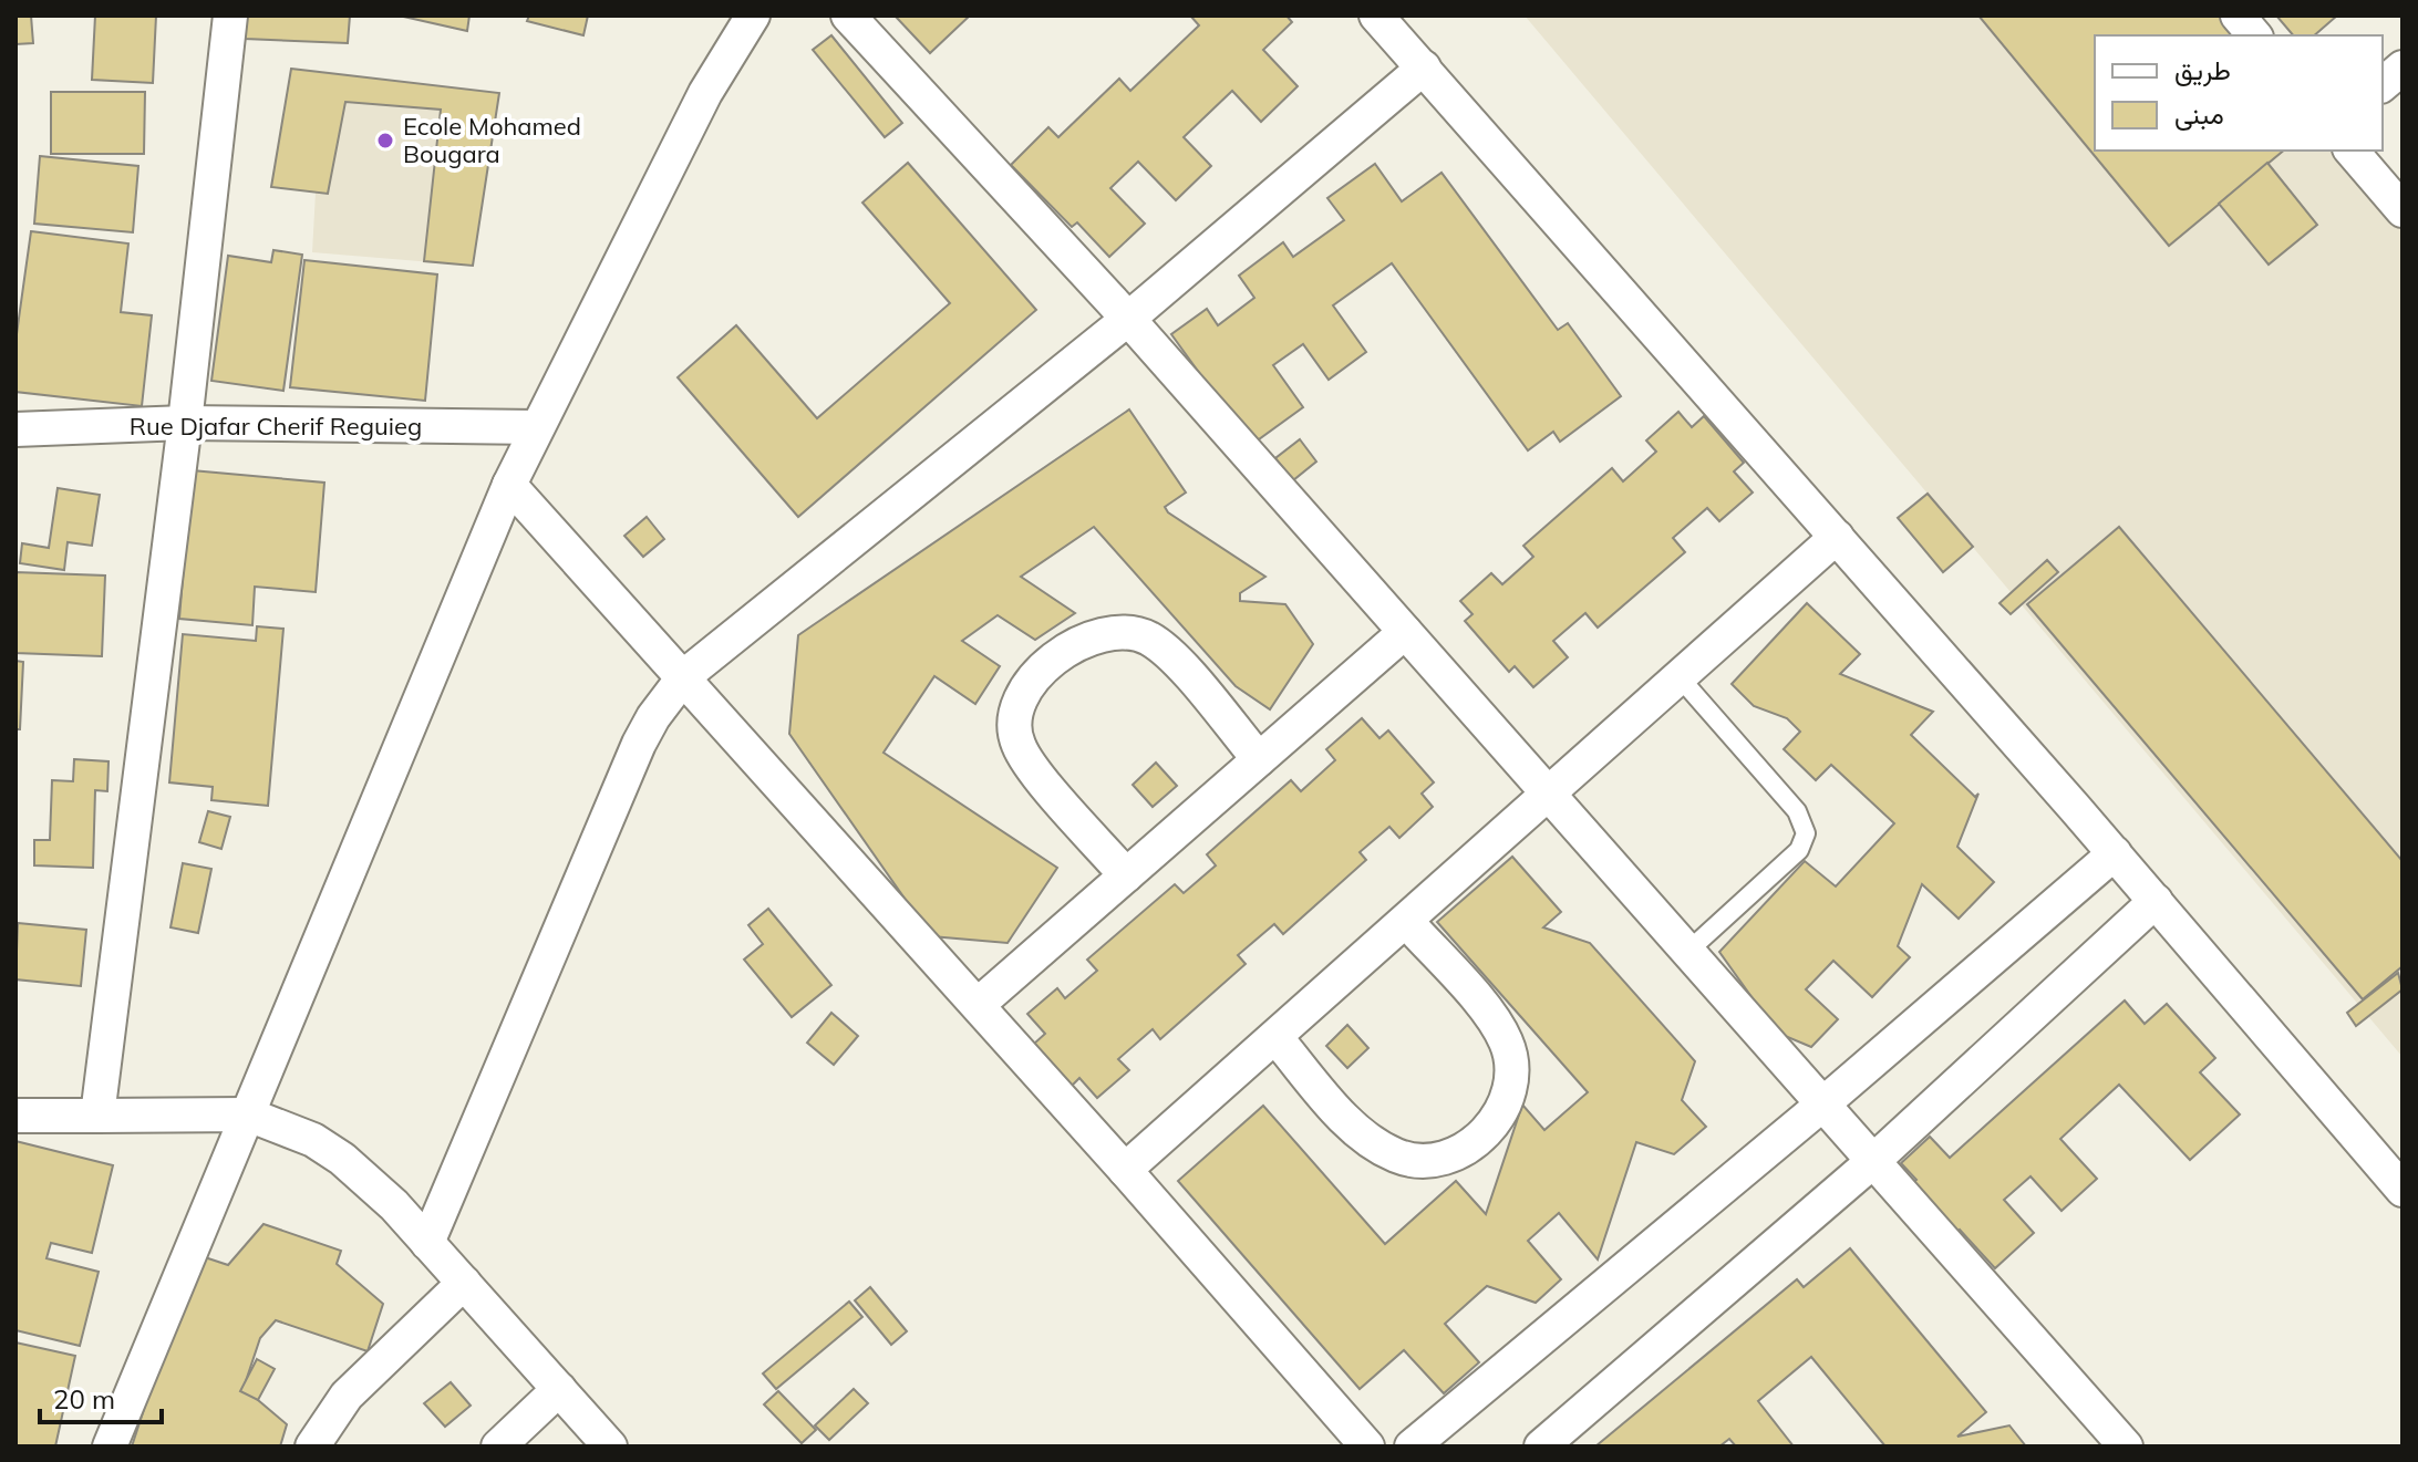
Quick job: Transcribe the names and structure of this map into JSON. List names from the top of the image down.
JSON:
{
  "streets": {
    "street": ["Rue Djafar Cherif Reguieg"]
  },
  "places": ["Ecole Mohamed Bougara"],
  "legend": ["طريق", "مبنى"],
  "scale_bar": "20 m"
}
